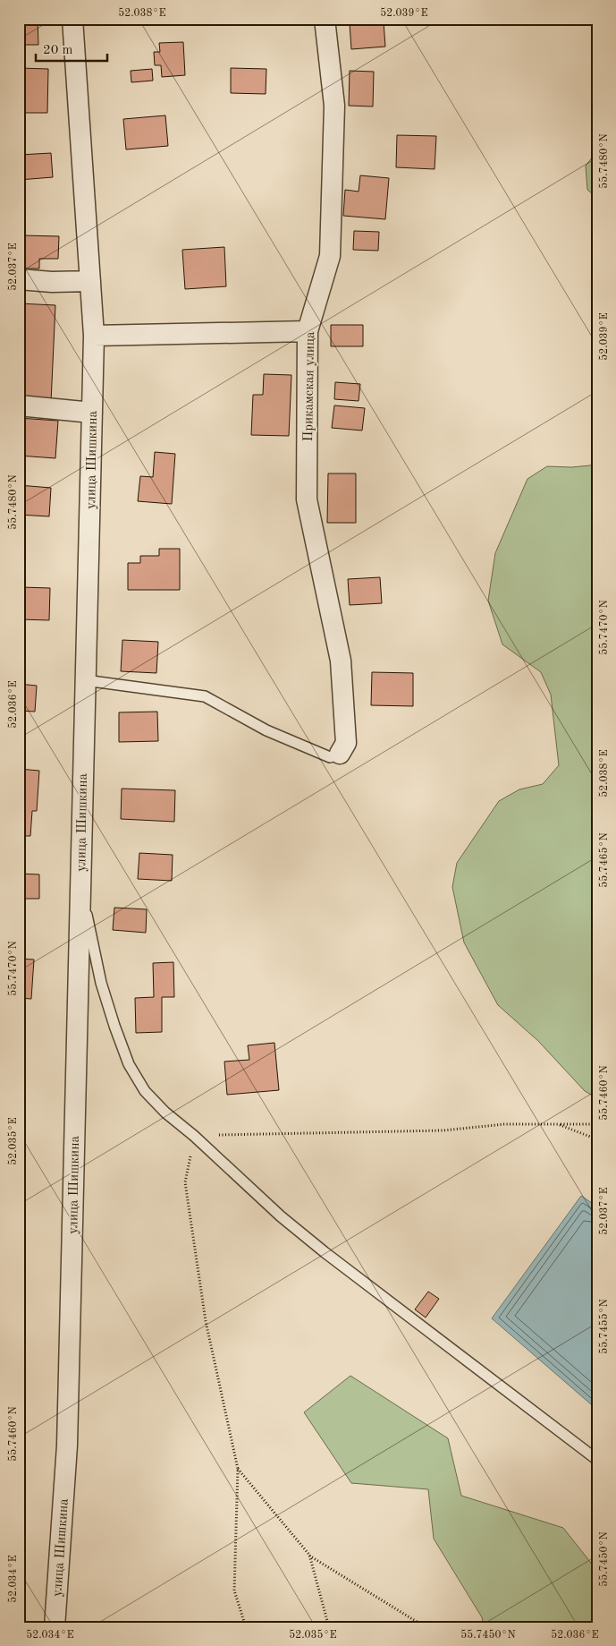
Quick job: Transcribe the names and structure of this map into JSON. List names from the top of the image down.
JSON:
{
  "streets": {
    "street": ["Прикамская улица", "улица Шишкина"]
  },
  "scale_bar": "20 m",
  "coordinates": [
    "52.038°E",
    "52.039°E",
    "55.7480°N",
    "52.037°E",
    "55.7470°N",
    "52.036°E",
    "55.7465°N",
    "55.7460°N",
    "52.035°E",
    "55.7455°N",
    "55.7450°N",
    "52.034°E"
  ]
}
